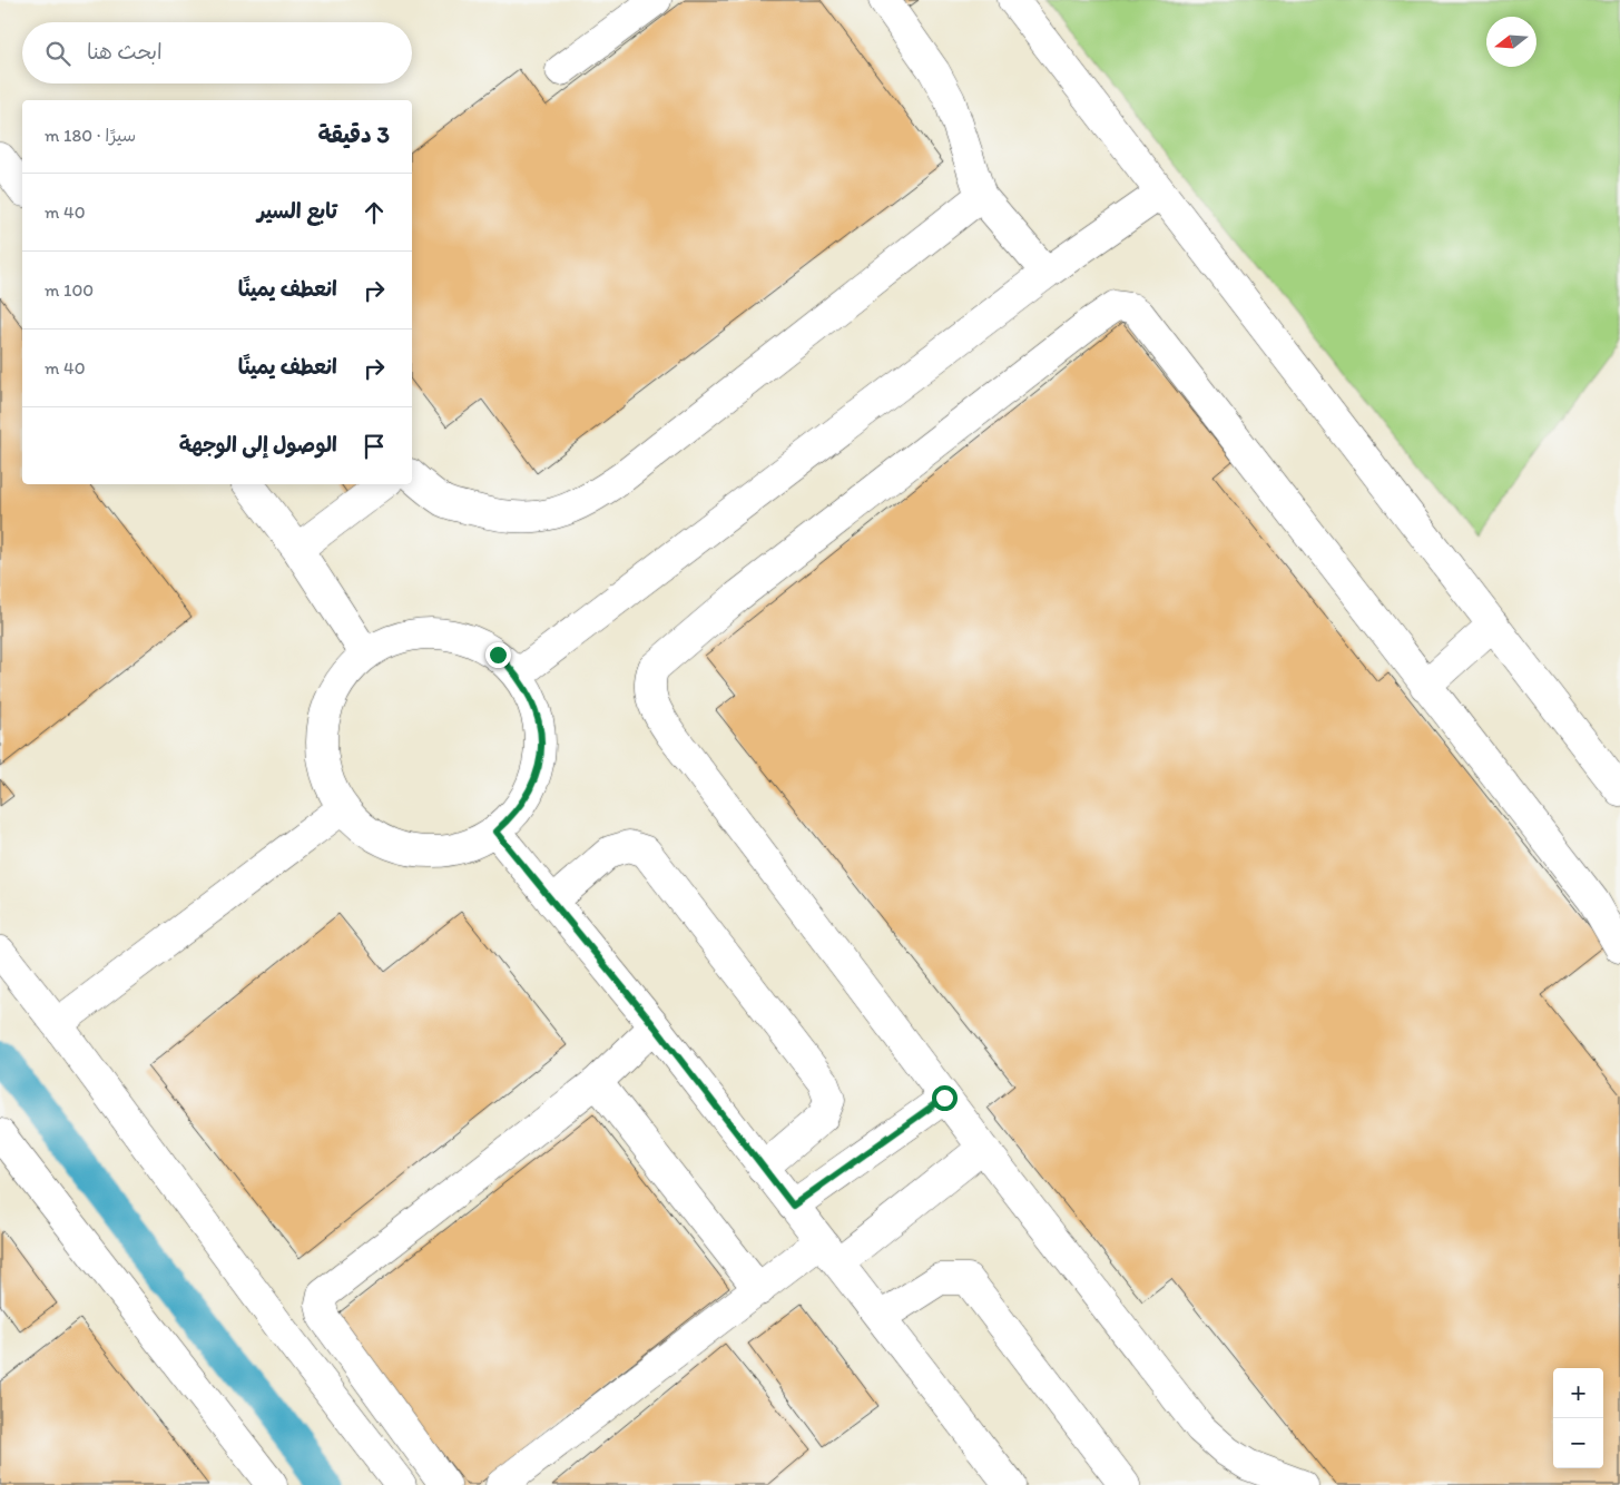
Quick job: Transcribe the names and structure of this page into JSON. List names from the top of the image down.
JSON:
{
  "north": "left",
  "page": {
    "search": "ابحث هنا",
    "heading": ["3 دقيقة", "سيرًا · 180 m"],
    "list": [
      ["تابع السير", "40 m"],
      ["انعطف يمينًا", "100 m"],
      ["انعطف يمينًا", "40 m"],
      "الوصول إلى الوجهة"
    ],
    "map_buttons": ["+", "−"]
  }
}
